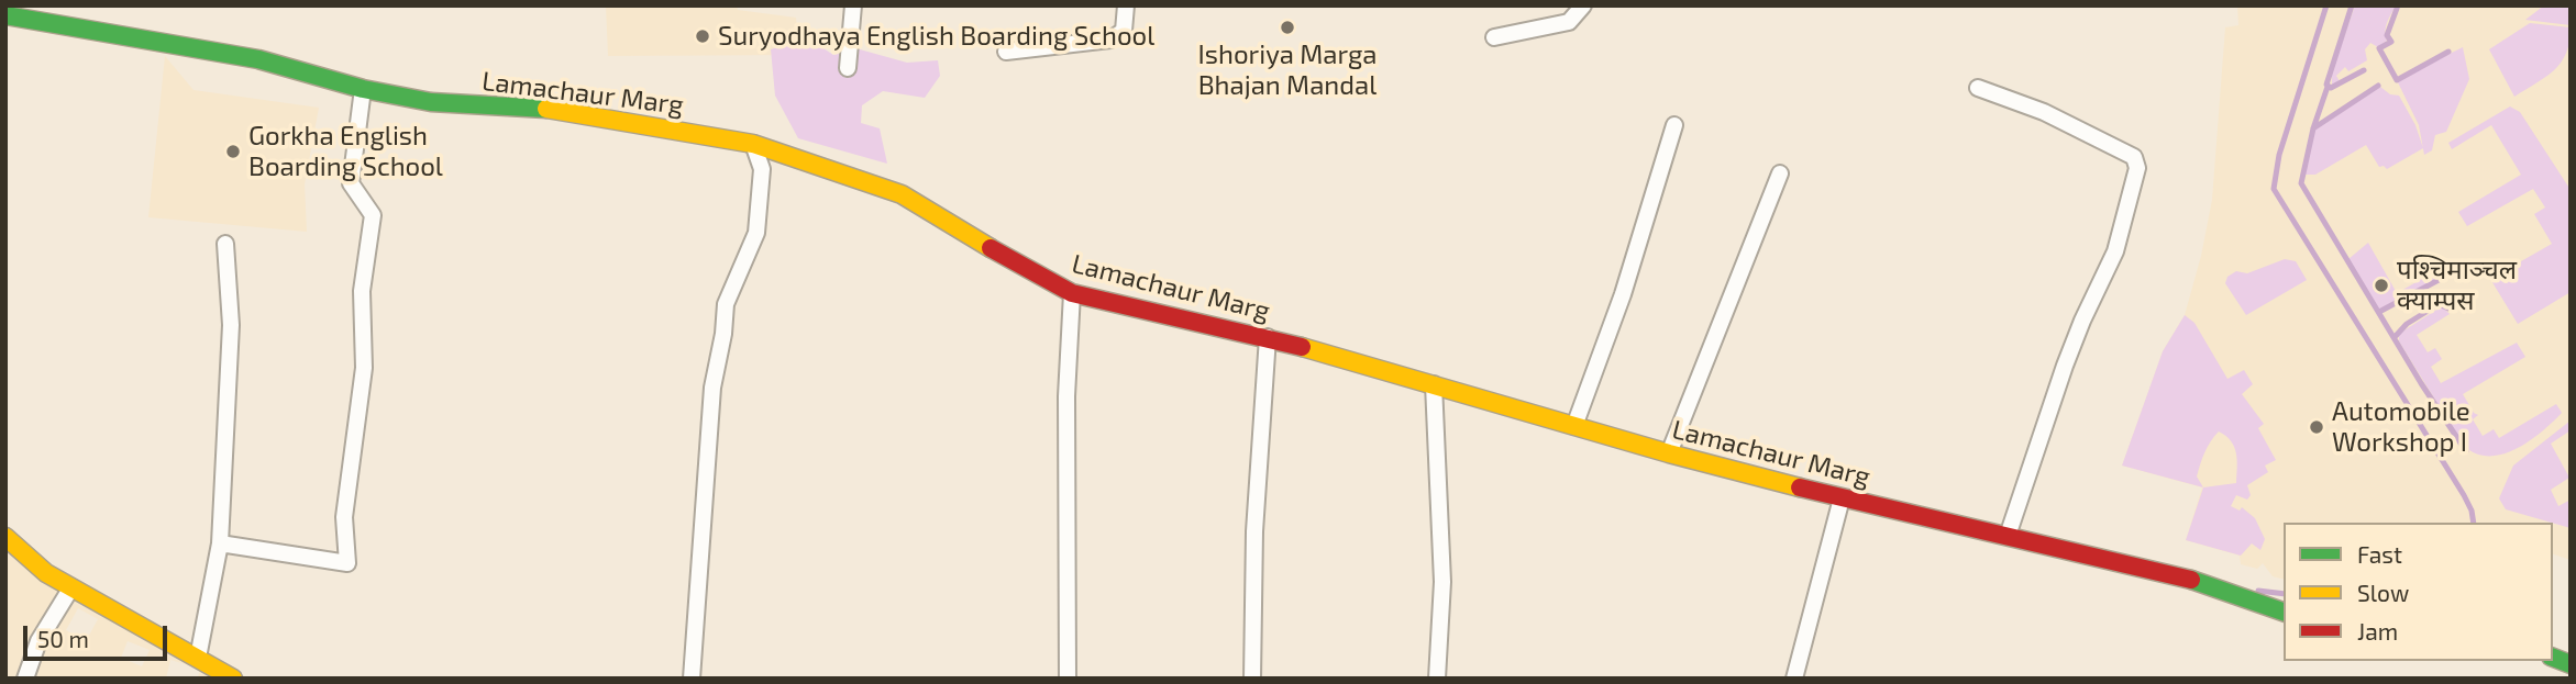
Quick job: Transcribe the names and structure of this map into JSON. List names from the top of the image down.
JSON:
{
  "streets": {
    "main road": ["Lamachaur Marg"]
  },
  "places": [
    "Ishoriya Marga Bhajan Mandal",
    "Suryodhaya English Boarding School",
    "Gorkha English Boarding School",
    "पश्‍चिमाञ्‍चल क्याम्पस",
    "Automobile Workshop I"
  ],
  "legend": ["Fast", "Slow", "Jam"],
  "scale_bar": "50 m"
}
